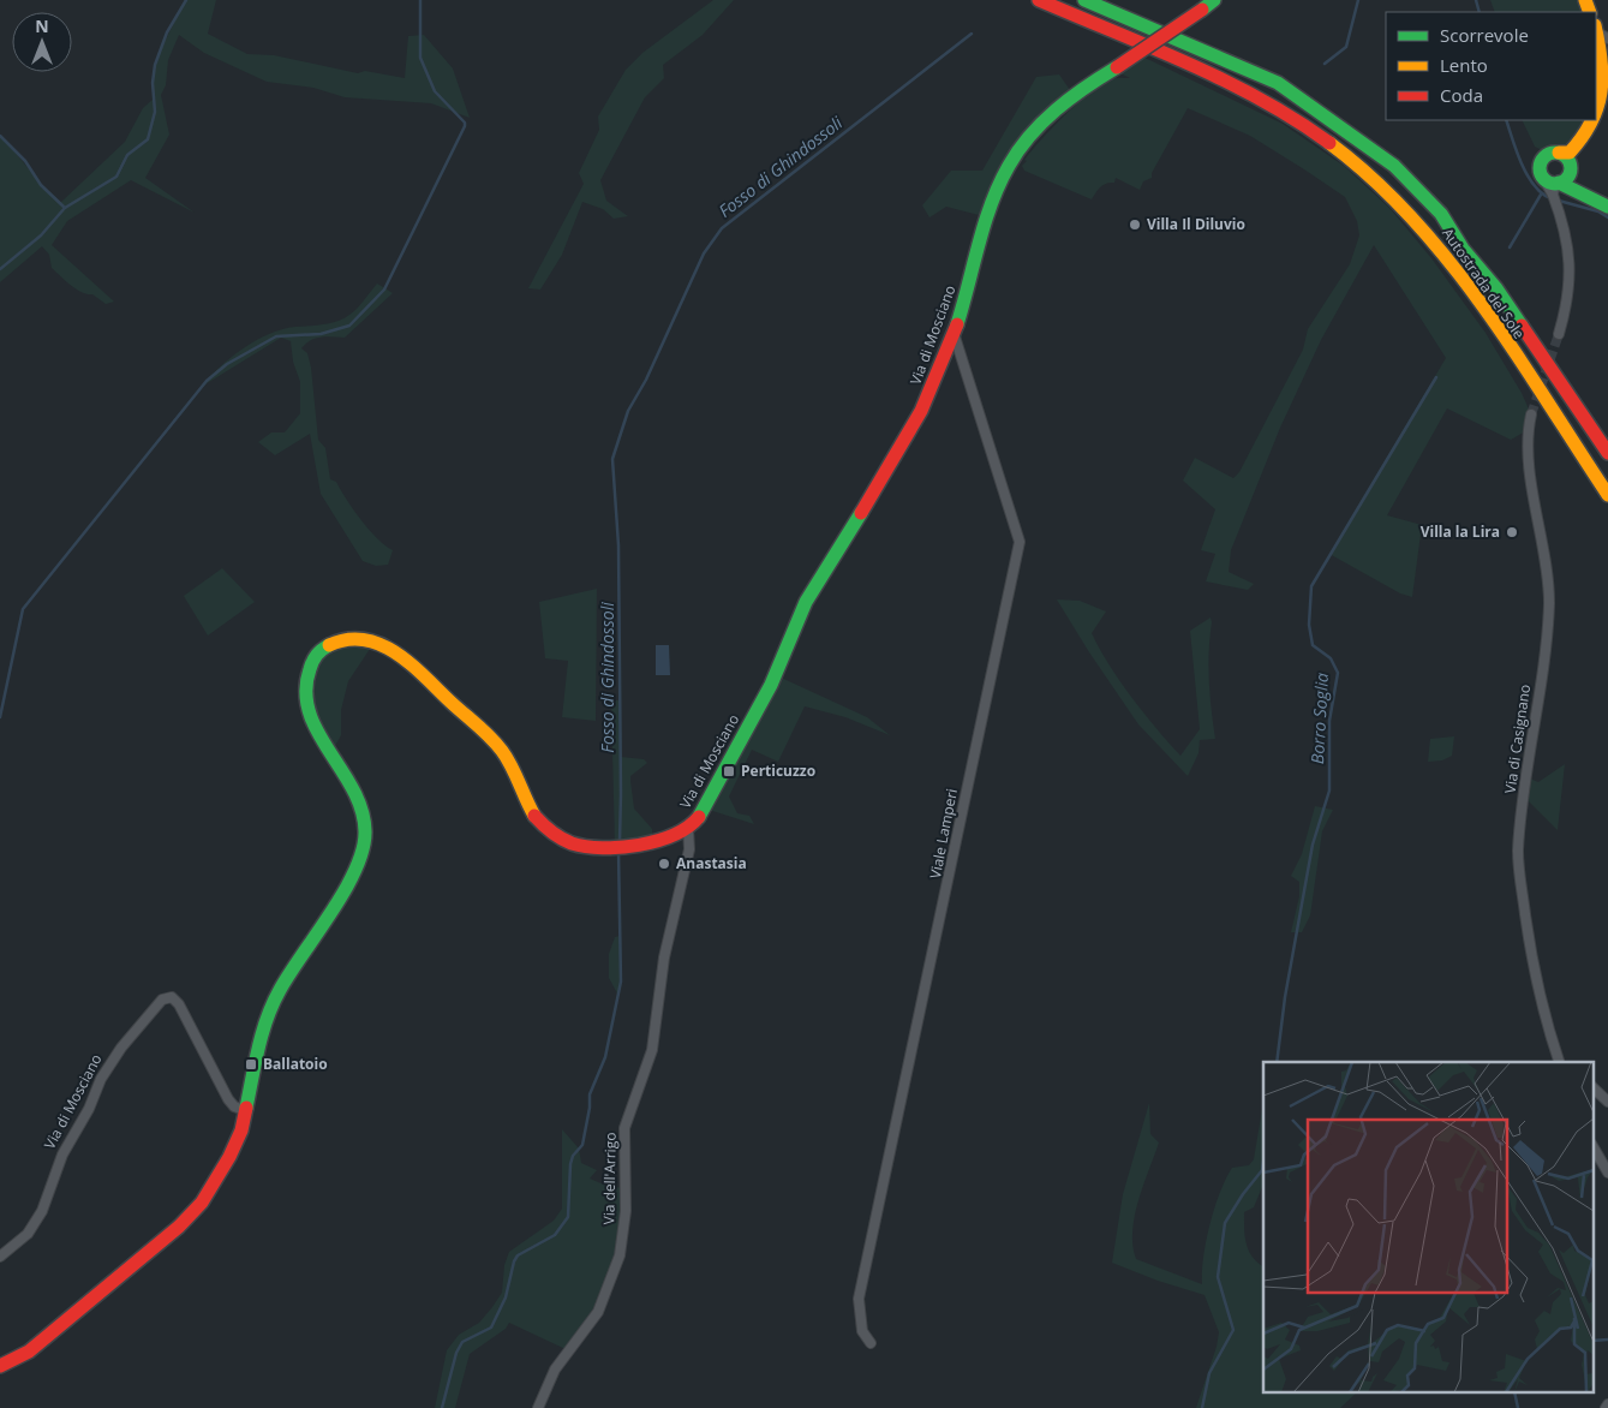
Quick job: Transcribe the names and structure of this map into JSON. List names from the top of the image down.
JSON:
{
  "streets": {
    "main road": ["Autostrada del Sole", "Via di Mosciano"],
    "street": ["Via di Casignano", "Viale Lamperi", "Via dell'Arrigo"]
  },
  "crossings": [
    ["Via di Mosciano", "Viale Lamperi"],
    ["Via di Mosciano", "Via dell'Arrigo"]
  ],
  "water": ["Fosso di Ghindossoli", "Borro Soglia"],
  "places": {
    "other": ["Villa Il Diluvio", "Villa la Lira", "Anastasia"],
    "transit": ["Perticuzzo", "Ballatoio"]
  },
  "legend": ["Scorrevole", "Lento", "Coda"],
  "north": "top"
}
